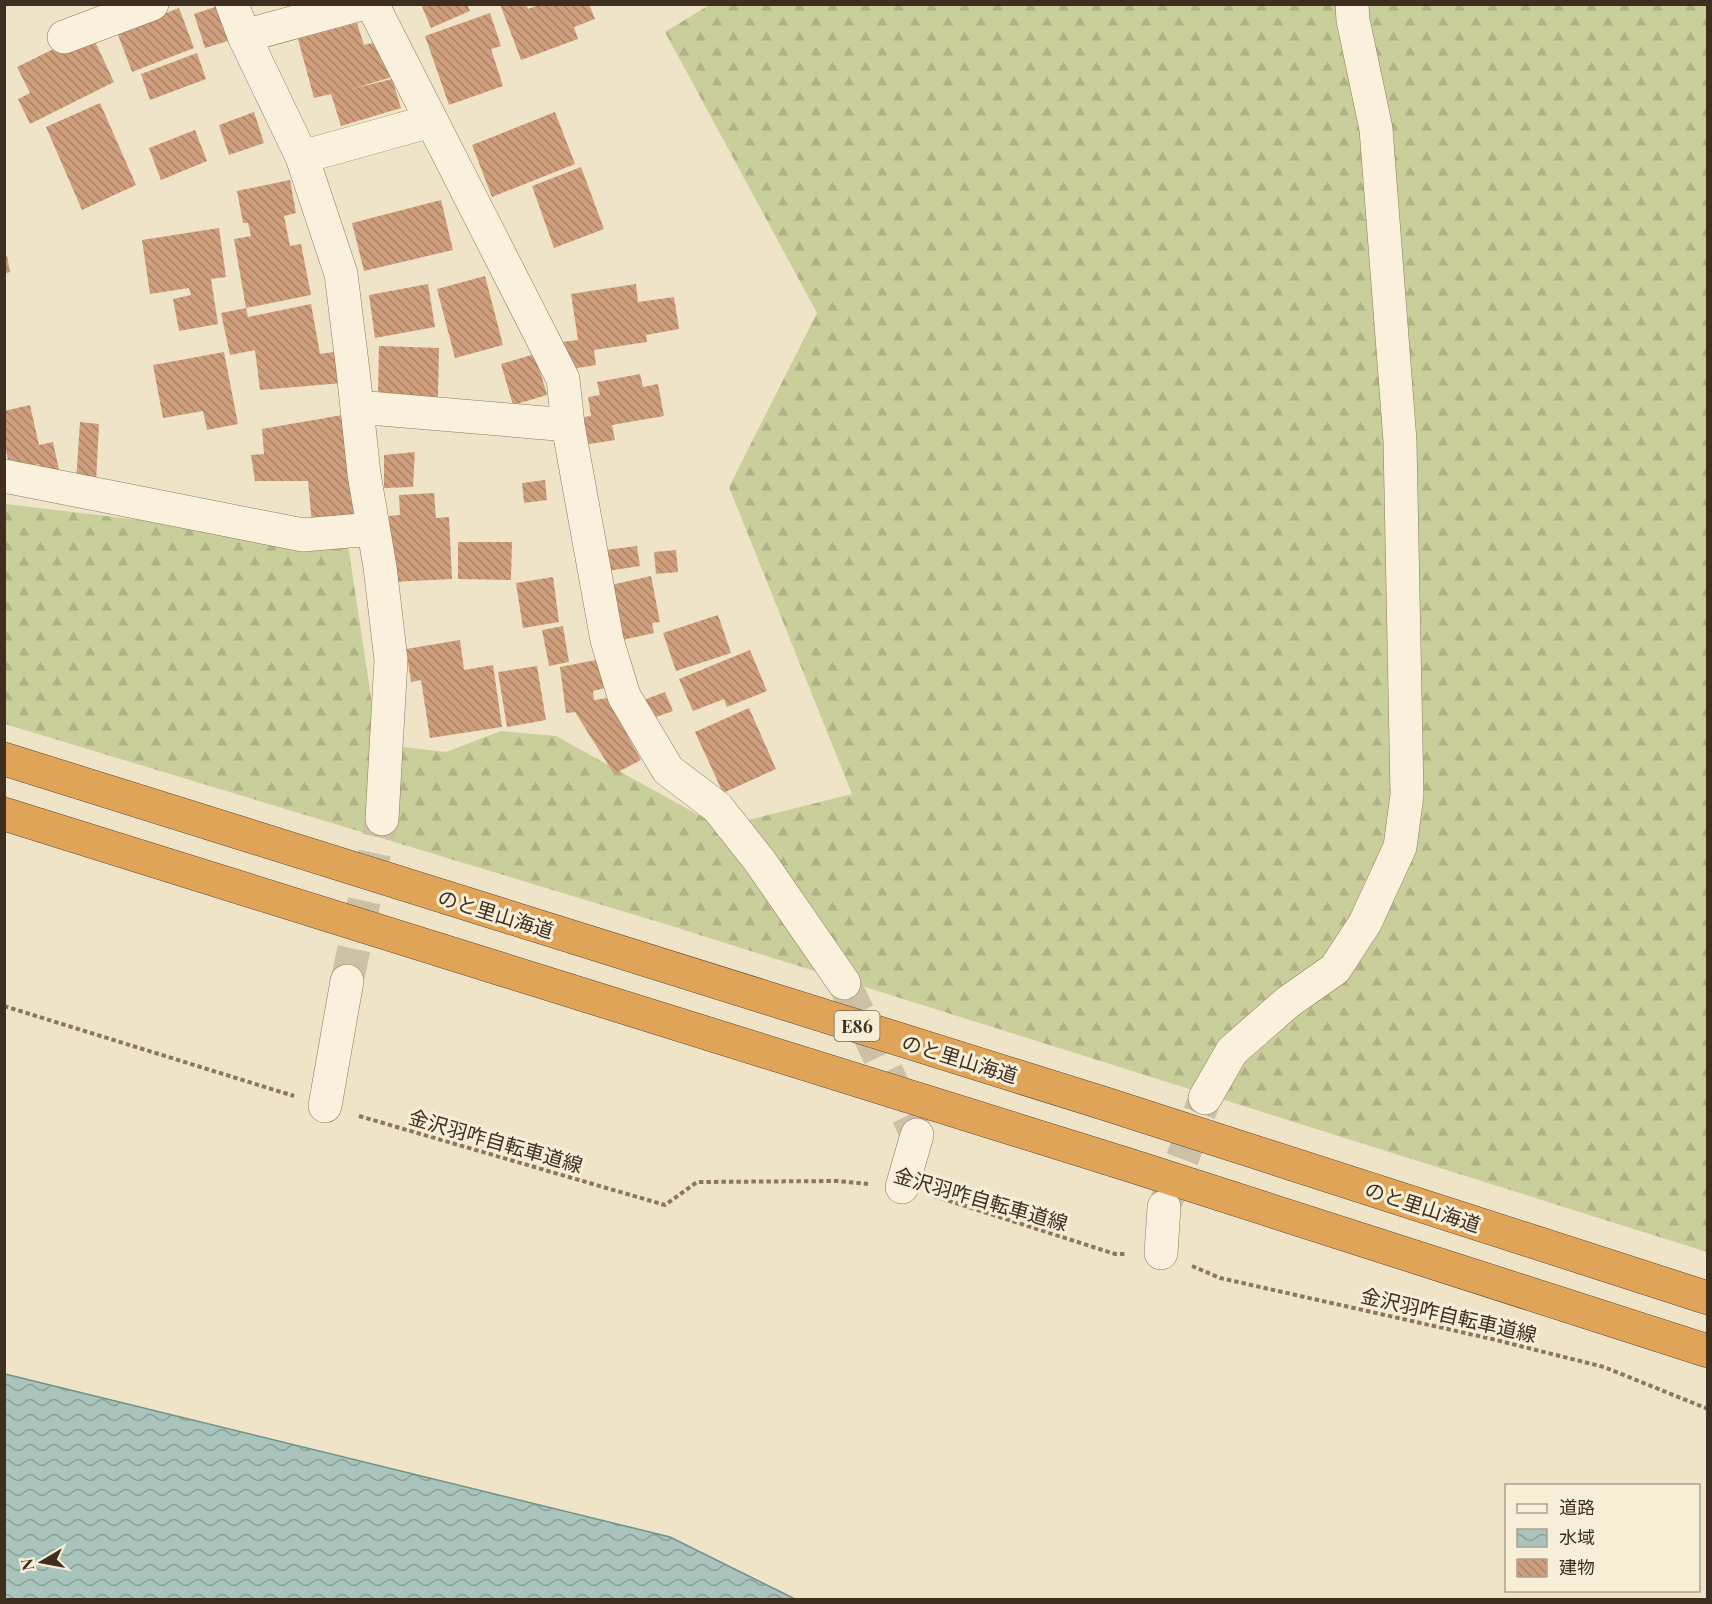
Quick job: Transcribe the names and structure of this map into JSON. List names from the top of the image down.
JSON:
{
  "streets": {
    "highway": ["のと里山海道", "E86"],
    "path": ["金沢羽咋自転車道線"]
  },
  "legend": ["道路", "水域", "建物"],
  "north": "left"
}
